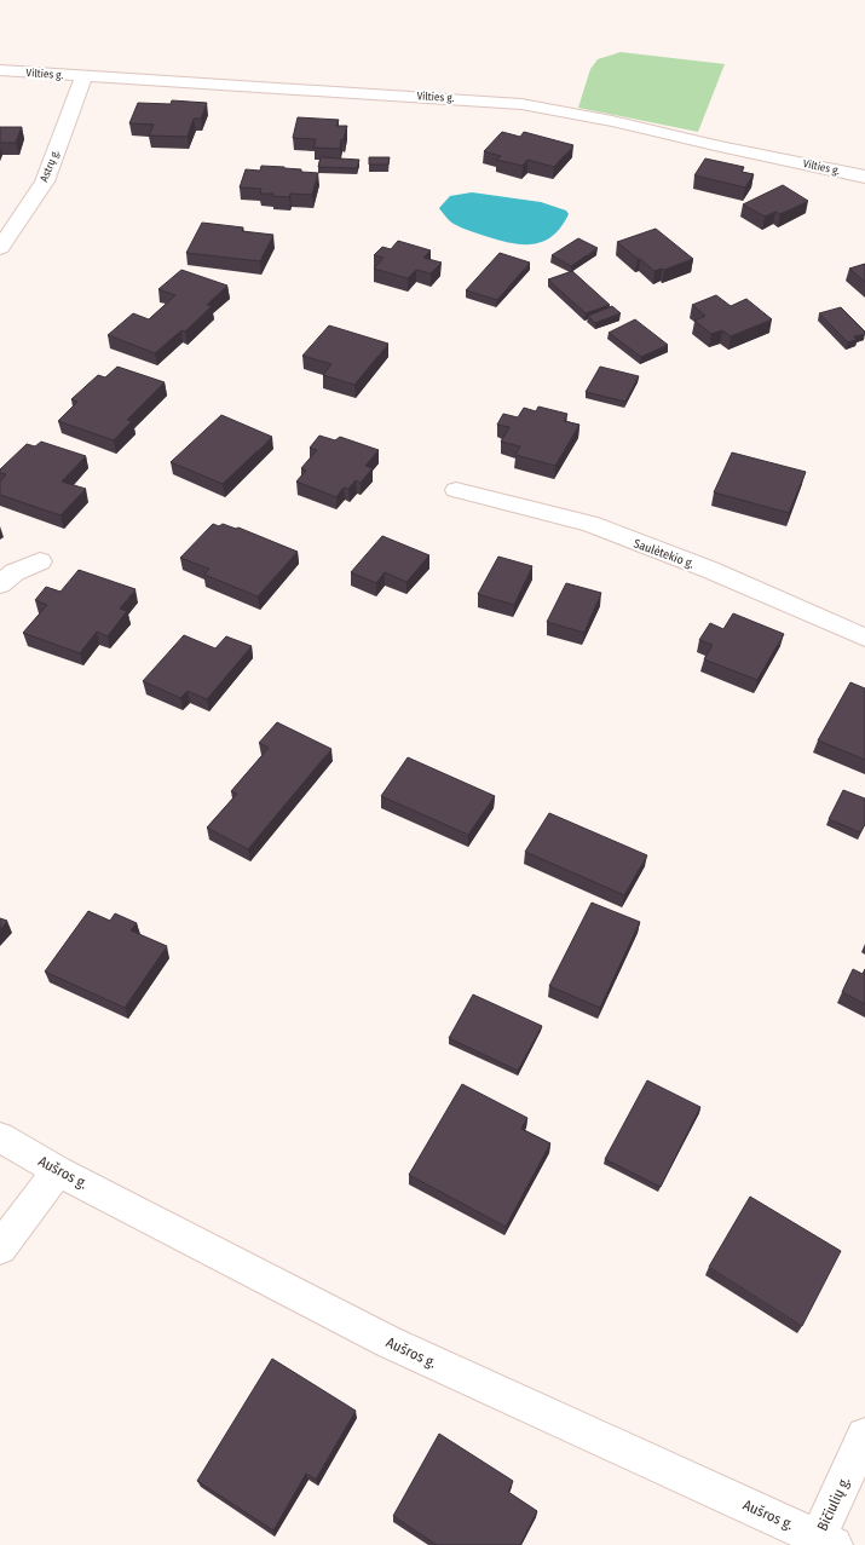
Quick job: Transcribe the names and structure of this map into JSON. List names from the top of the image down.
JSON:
{
  "streets": {
    "street": [
      "Vilties g.",
      "Astrų g.",
      "Saulėtekio g.",
      "Aušros g.",
      "Bičiulių g."
    ]
  },
  "crossings": [
    ["Vilties g.", "Astrų g."],
    ["Aušros g.", "Bičiulių g."]
  ]
}
